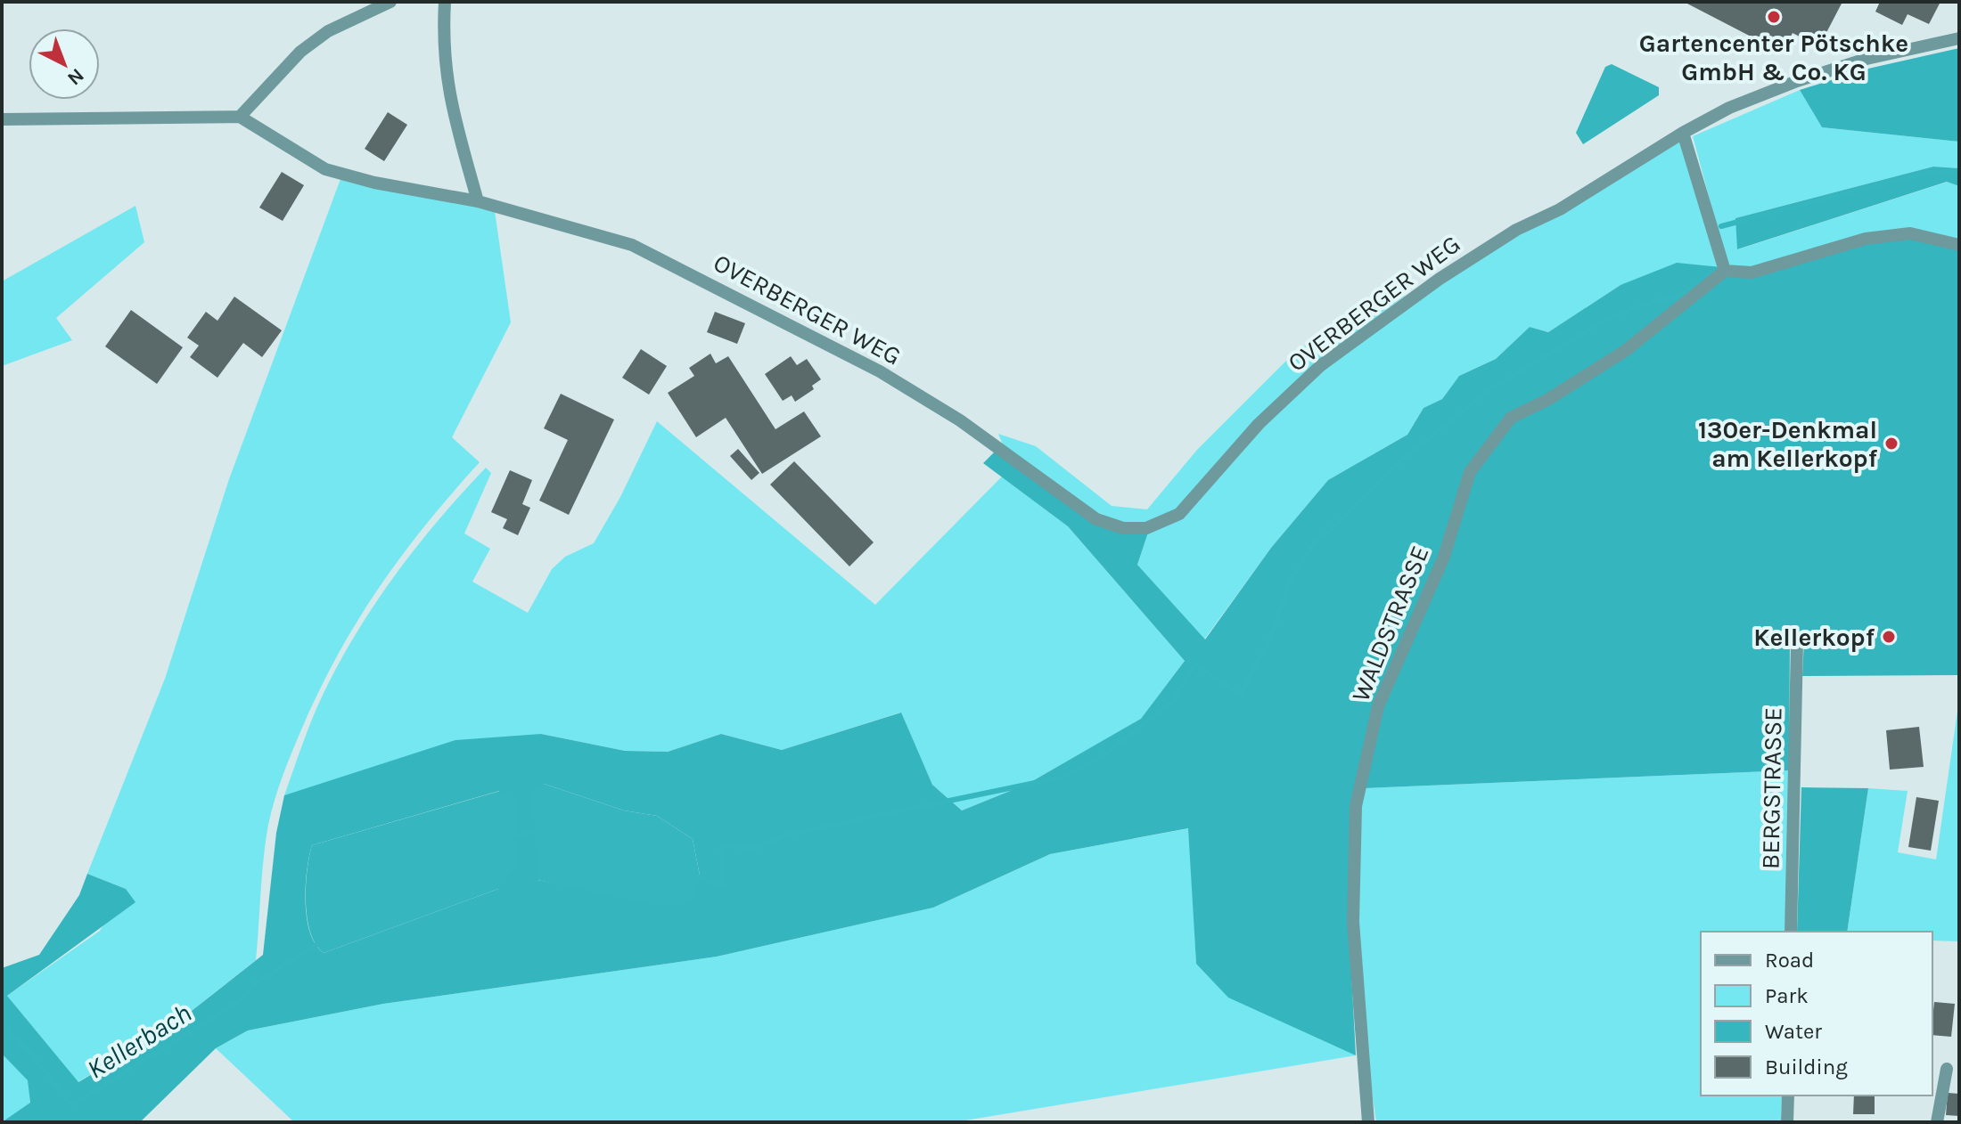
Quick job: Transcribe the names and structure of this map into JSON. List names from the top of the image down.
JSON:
{
  "streets": {
    "street": ["OVERBERGER WEG", "WALDSTRASSE", "BERGSTRASSE"]
  },
  "water": ["Kellerbach"],
  "places": ["Gartencenter Pötschke GmbH & Co. KG", "130er-Denkmal am Kellerkopf", "Kellerkopf"],
  "legend": [
    "Road",
    "Park",
    "Water",
    "Building"
  ],
  "north": "bottom right"
}
